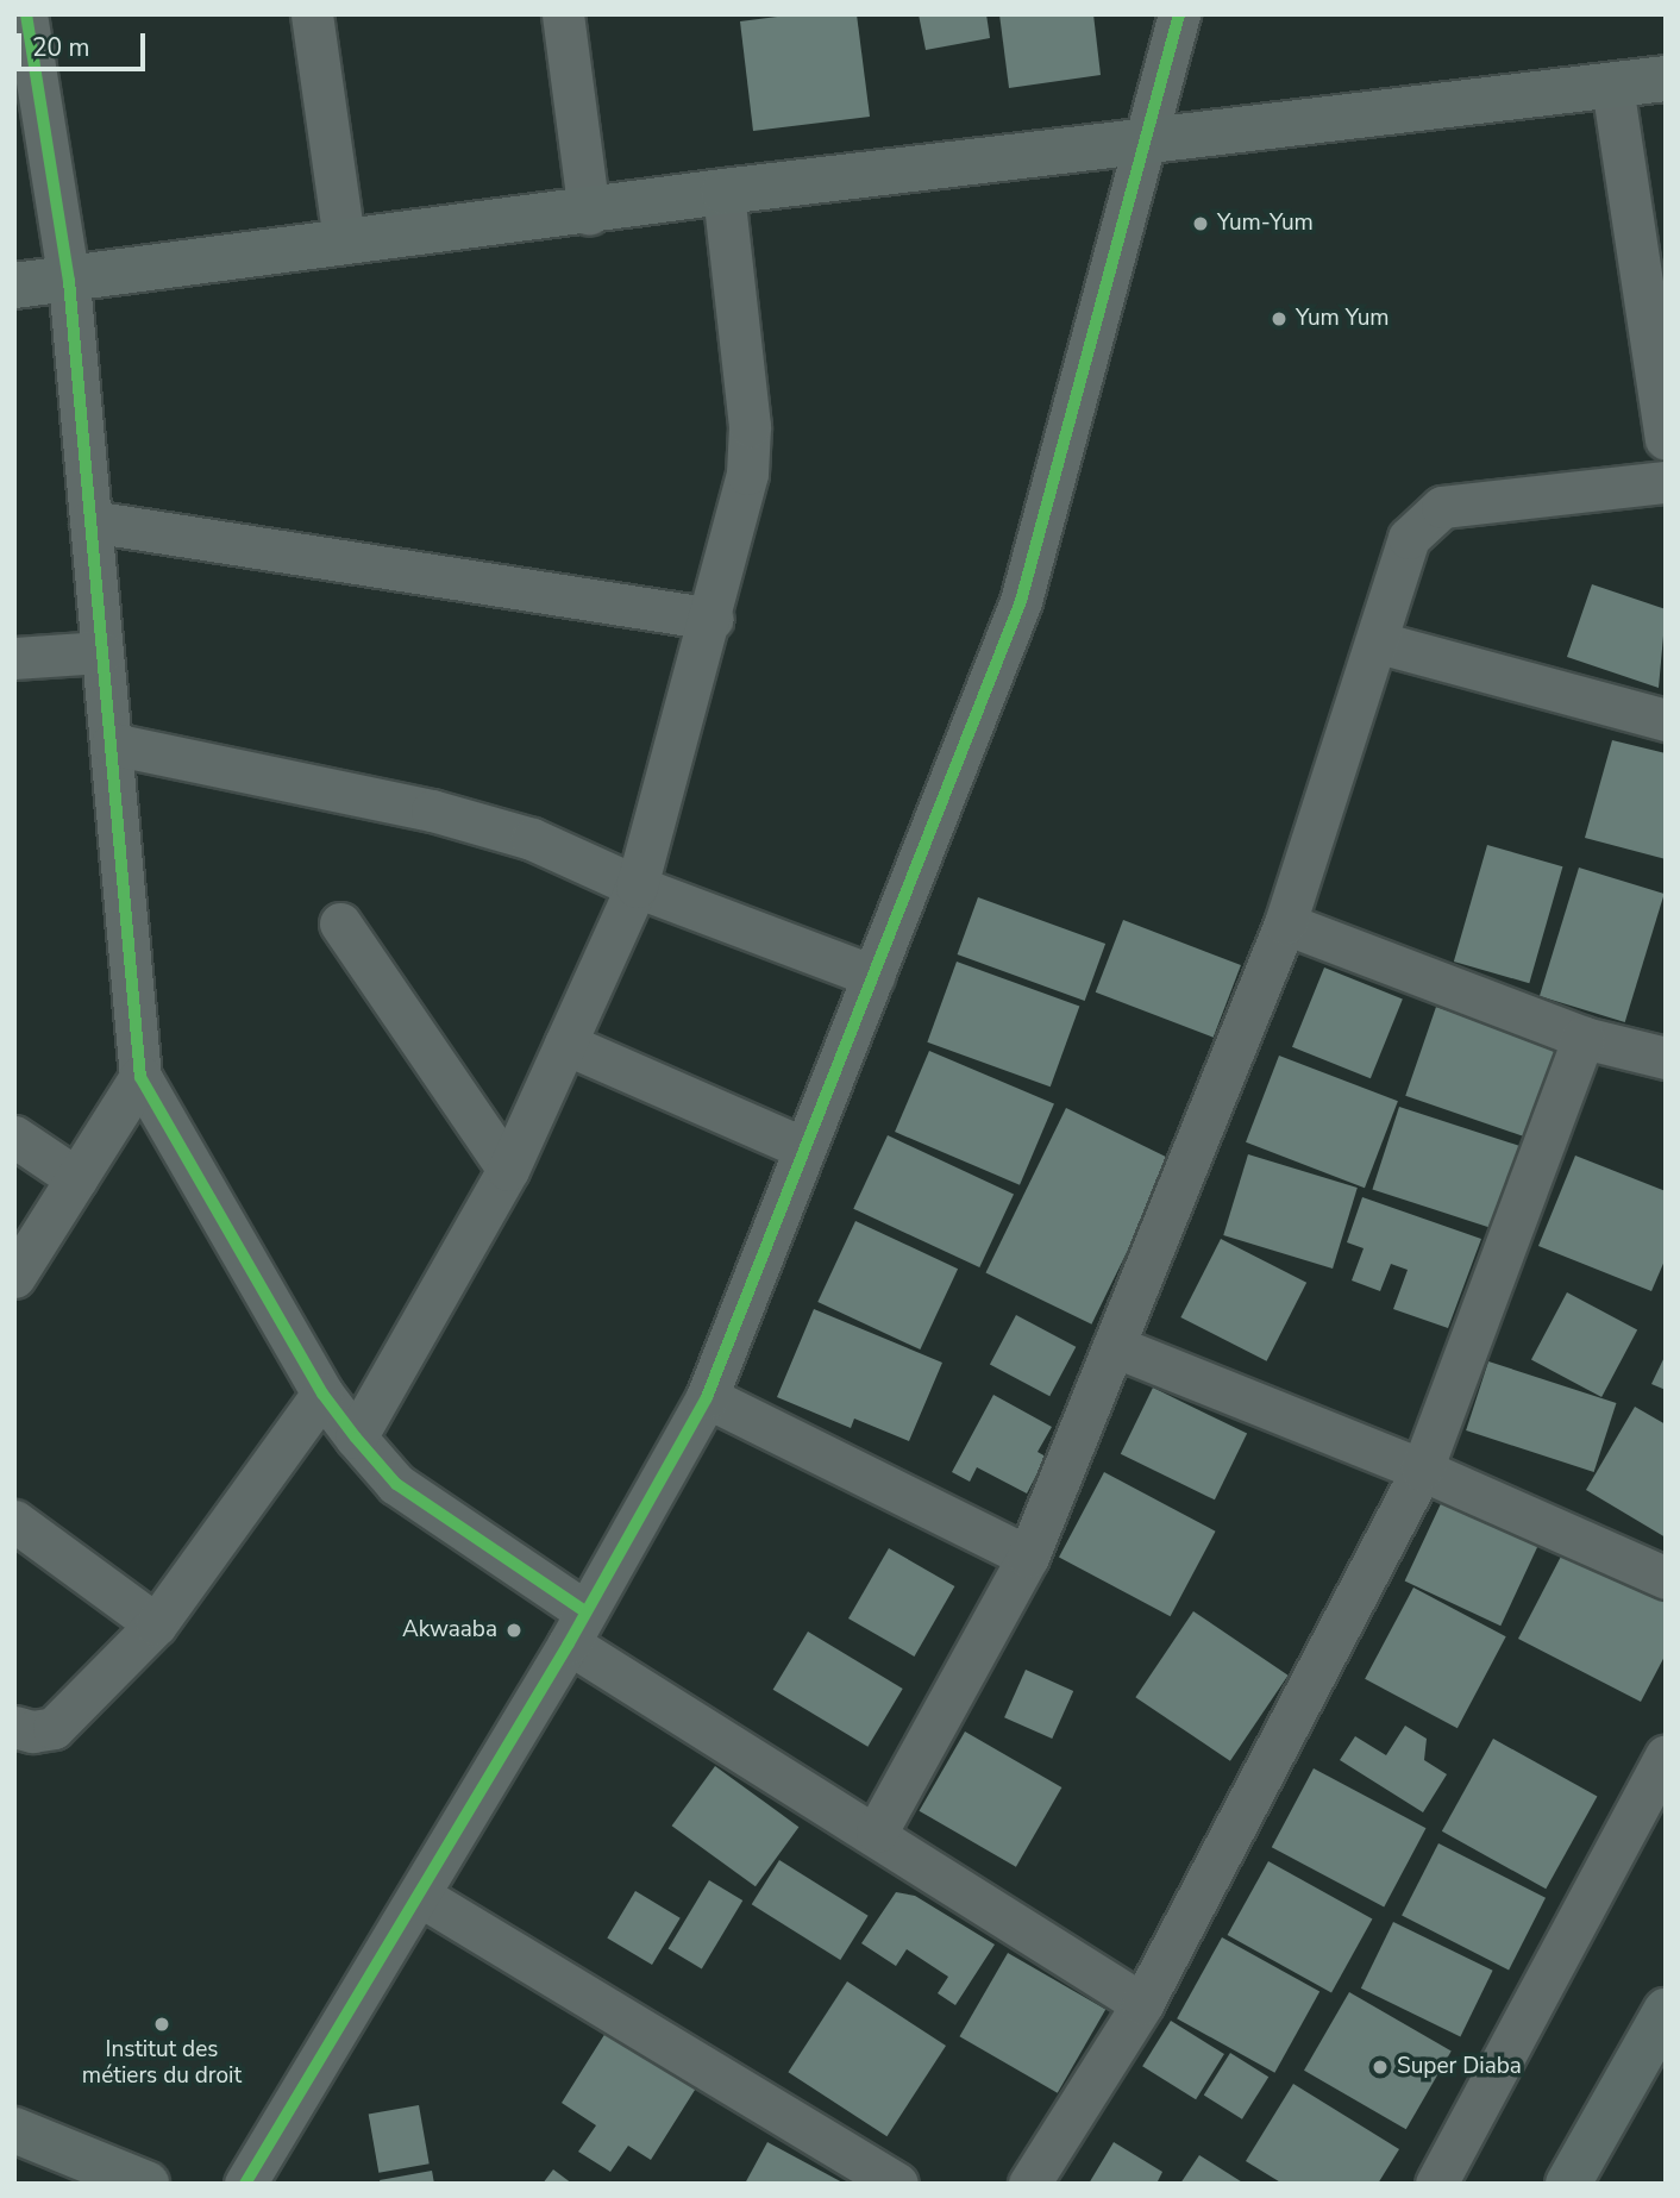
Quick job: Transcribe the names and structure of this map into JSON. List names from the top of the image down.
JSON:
{
  "places": [
    "Yum-Yum",
    "Yum Yum",
    "Akwaaba",
    "Institut des métiers du droit",
    "Super Diaba"
  ],
  "scale_bar": "20 m"
}
